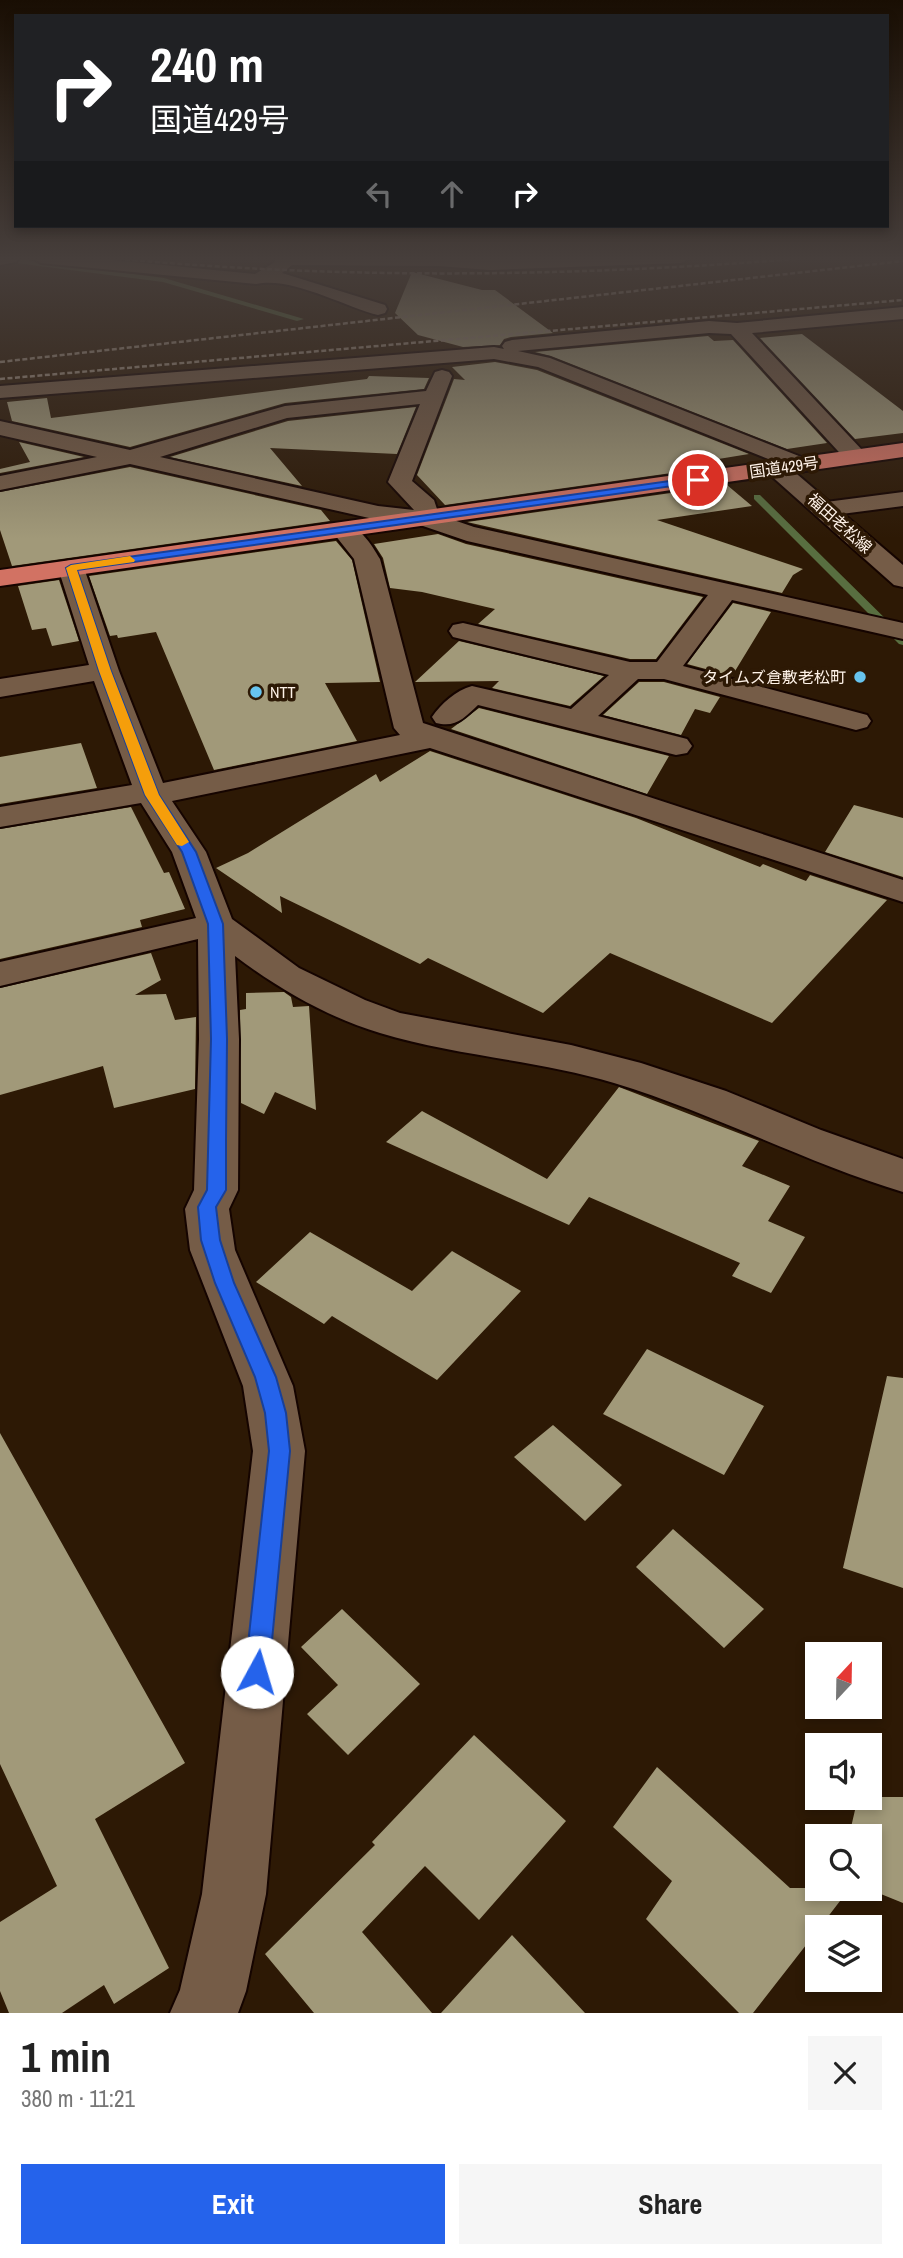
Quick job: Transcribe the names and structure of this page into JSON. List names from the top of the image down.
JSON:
{
  "streets": {
    "highway": ["国道429号"],
    "street": ["福田老松線"]
  },
  "crossings": [
    ["国道429号", "福田老松線"]
  ],
  "places": ["タイムズ倉敷老松町", "NTT"],
  "north": "top",
  "page": {
    "turn": ["240 m", "国道429号"],
    "heading": ["1 min", "380 m · 11:21"],
    "buttons": ["Exit", "Share"]
  }
}
